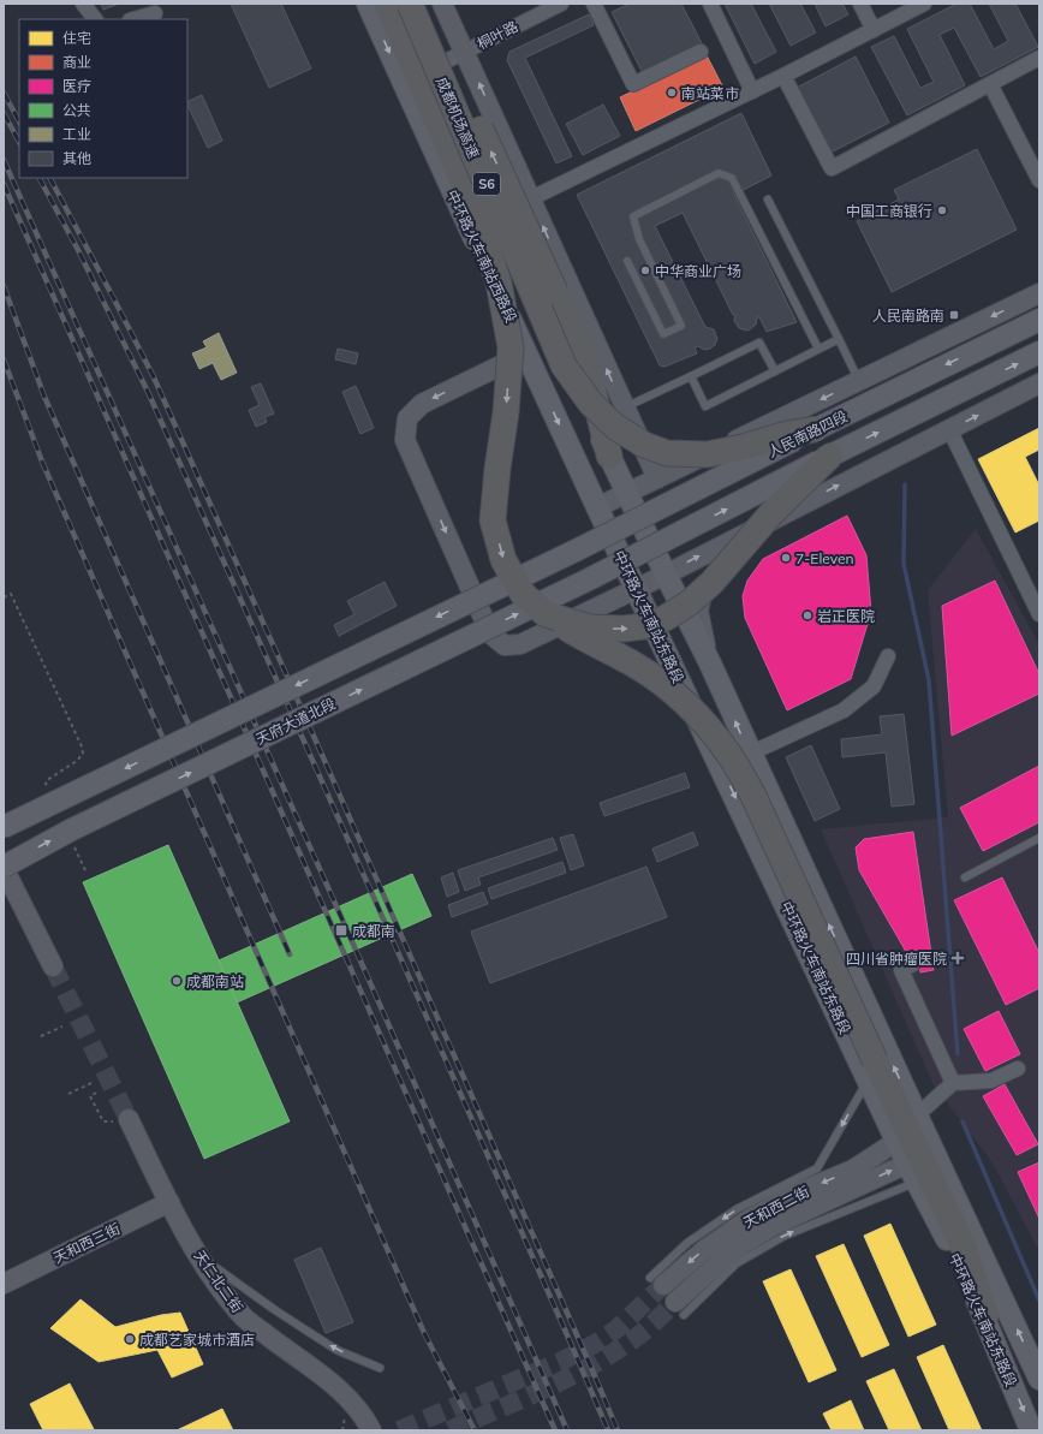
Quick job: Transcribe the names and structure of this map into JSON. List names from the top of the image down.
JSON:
{
  "streets": {
    "highway": ["成都机场高速", "S6"],
    "main road": [
      "中环路火车南站西路段",
      "人民南路四段",
      "中环路火车南站东路段",
      "天府大道北段"
    ],
    "street": [
      "桐叶路",
      "天和西二街",
      "天和西三街",
      "天仁北二街"
    ]
  },
  "crossings": [
    ["成都机场高速", "人民南路四段"],
    ["成都机场高速", "中环路火车南站东路段"],
    ["中环路火车南站西路段", "人民南路四段"],
    ["中环路火车南站西路段", "中环路火车南站东路段"],
    ["人民南路四段", "中环路火车南站东路段"],
    ["人民南路四段", "天府大道北段"],
    ["中环路火车南站东路段", "天和西二街"],
    ["天和西三街", "天仁北二街"]
  ],
  "one_way": ["天府大道北段"],
  "places": {
    "other": [
      "南站菜市",
      "中国工商银行",
      "中华商业广场",
      "7-Eleven",
      "岩正医院",
      "成都南站",
      "成都艺家城市酒店"
    ],
    "transit": ["人民南路南", "成都南"],
    "health": ["四川省肿瘤医院"]
  },
  "legend": [
    "住宅",
    "商业",
    "医疗",
    "公共",
    "工业",
    "其他"
  ]
}
